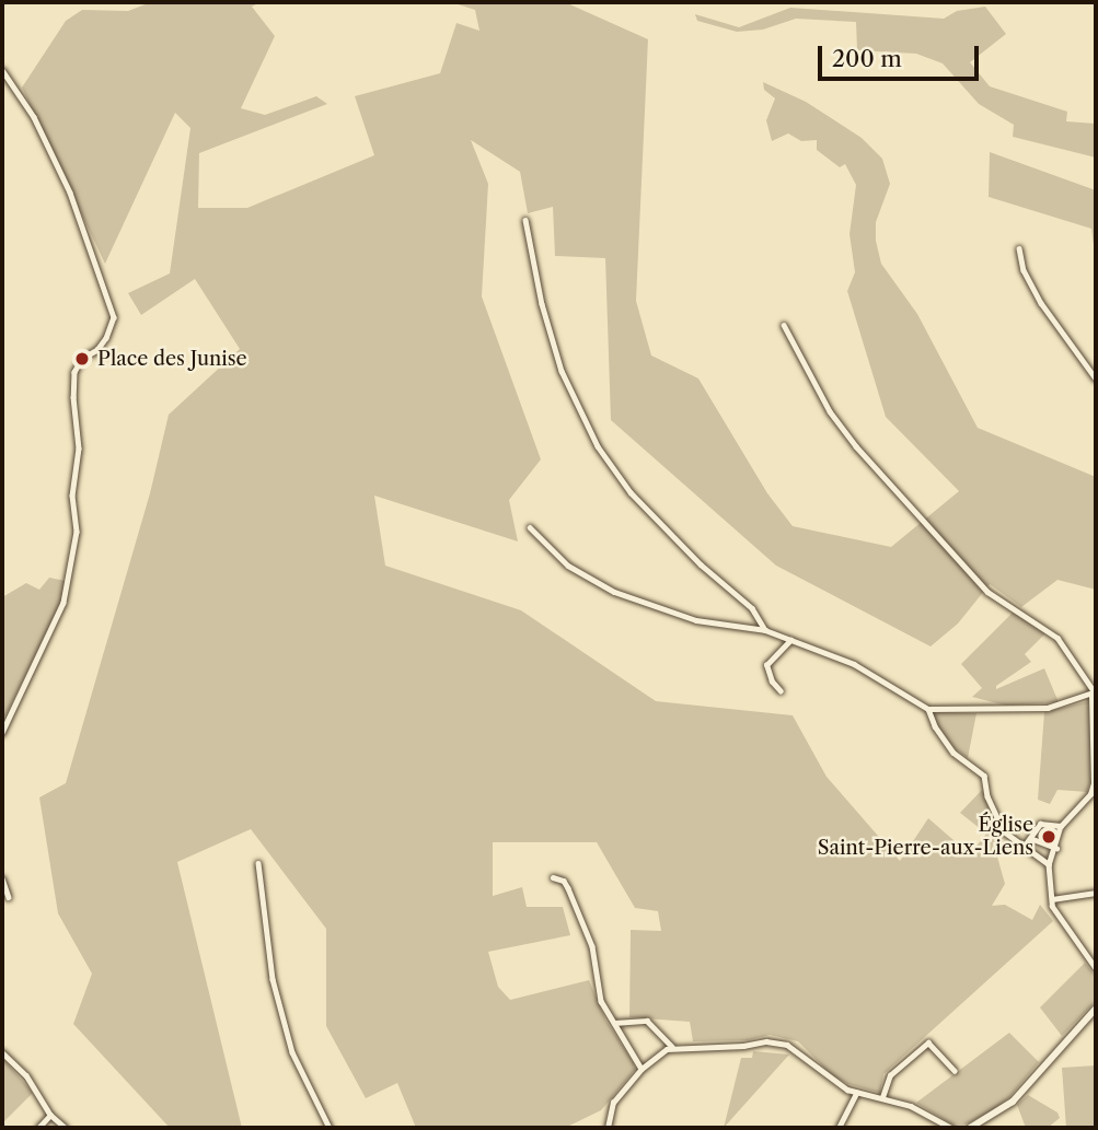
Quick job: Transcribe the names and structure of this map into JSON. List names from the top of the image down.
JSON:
{
  "places": ["Place des Junise", "Église Saint-Pierre-aux-Liens"],
  "scale_bar": "200 m"
}
